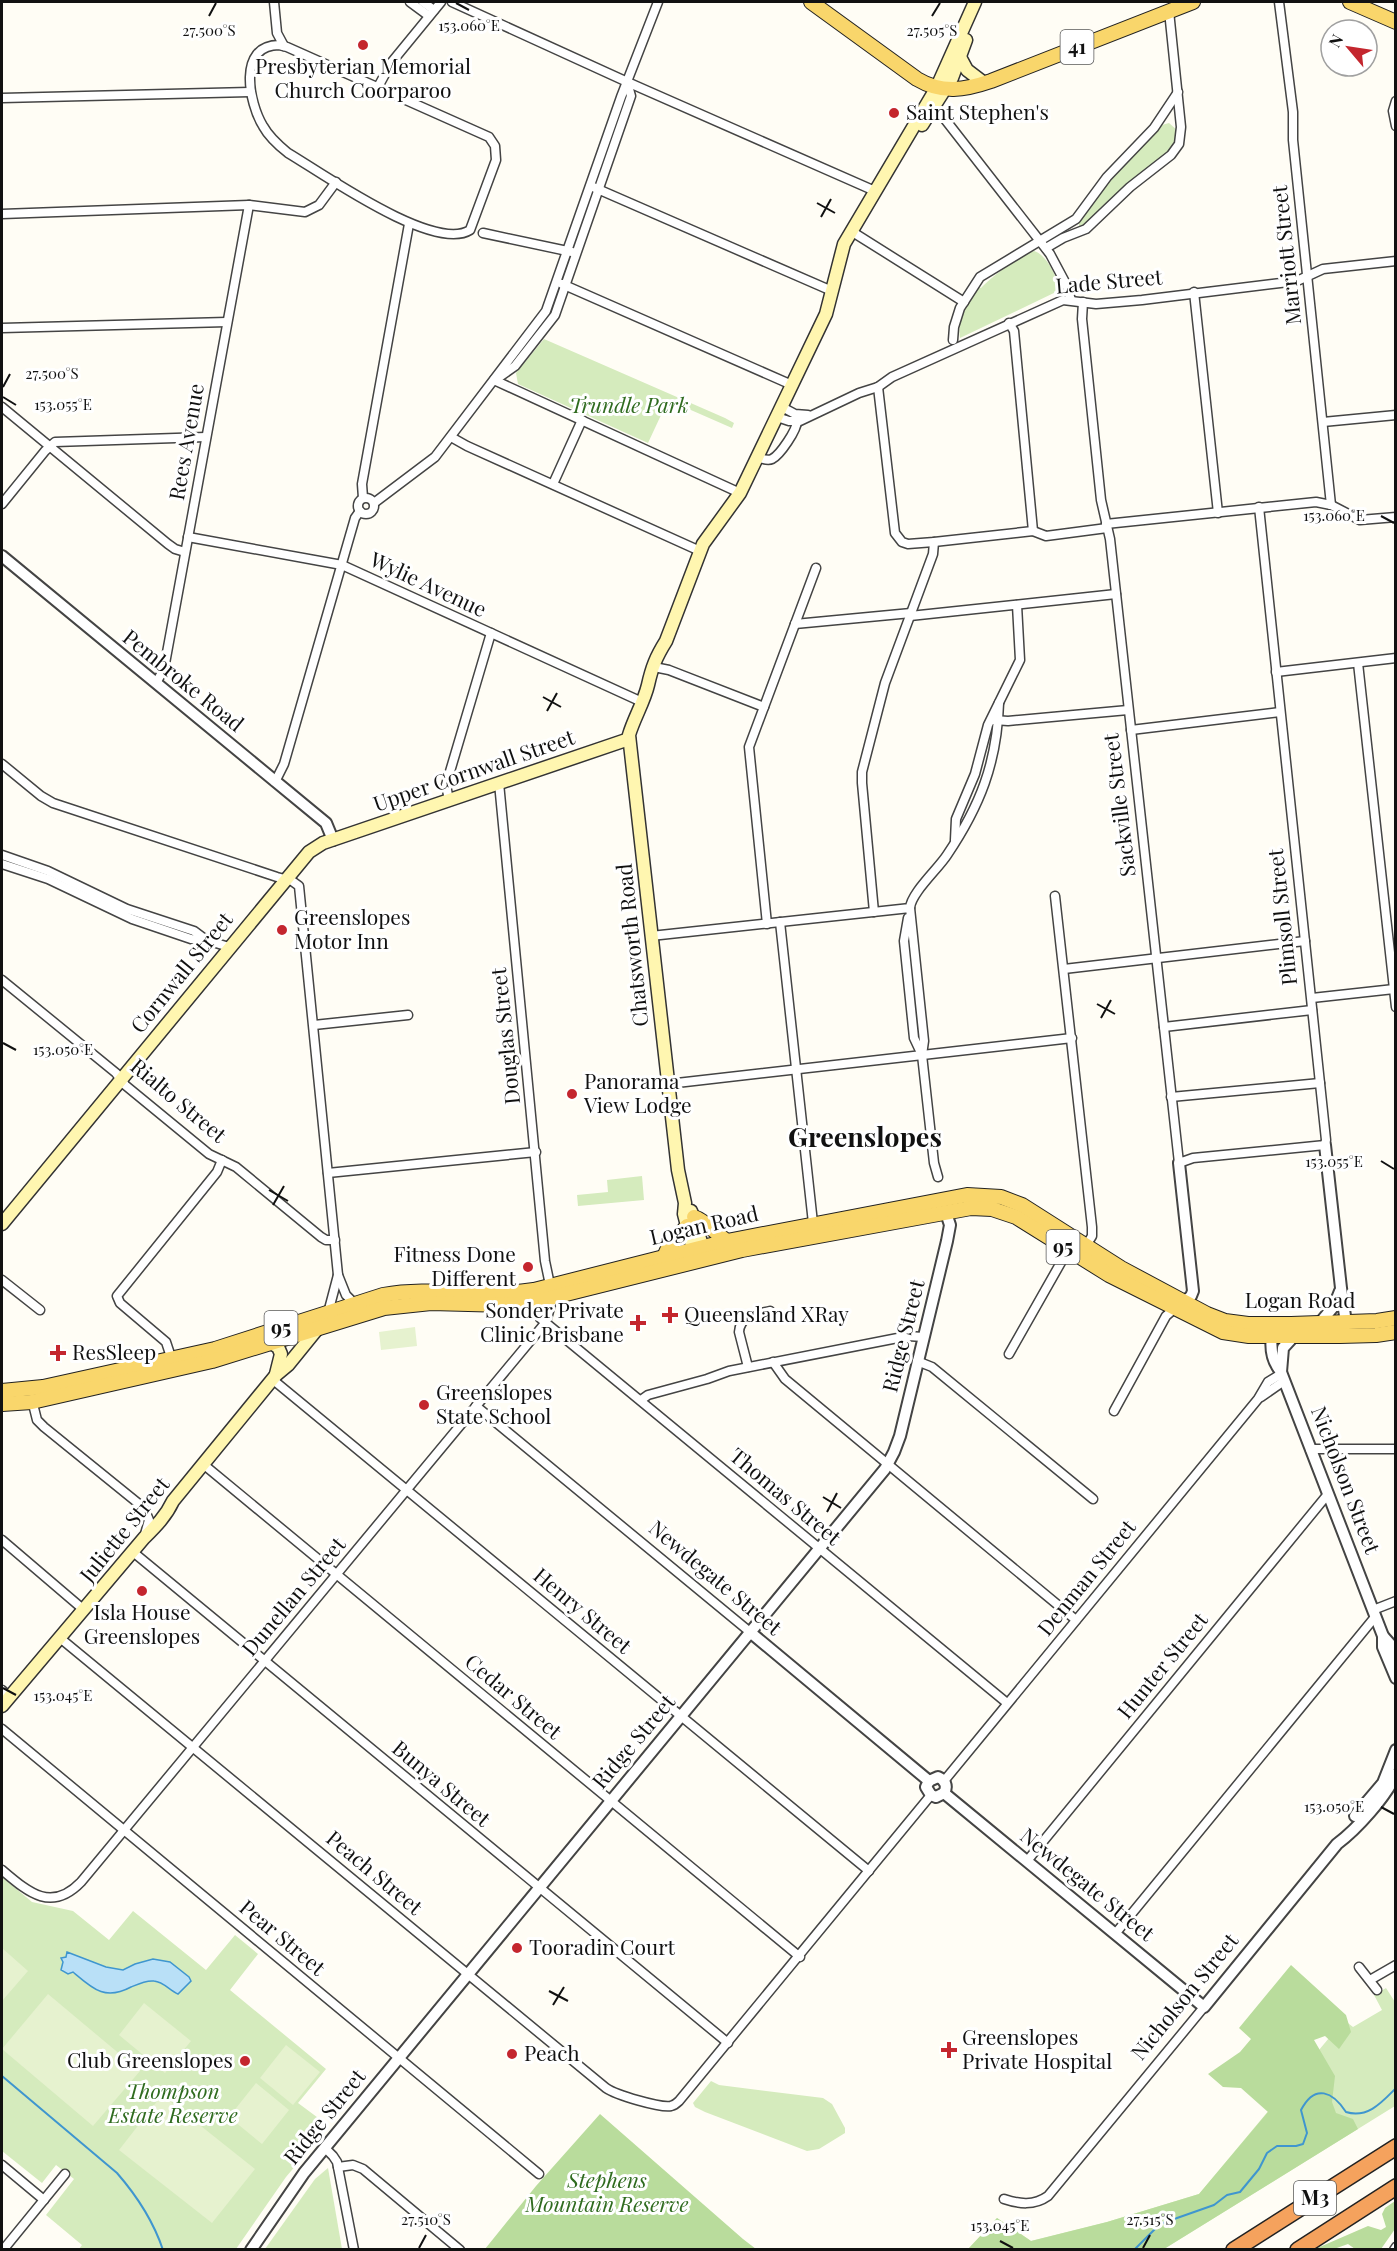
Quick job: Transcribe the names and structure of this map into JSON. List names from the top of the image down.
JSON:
{
  "streets": {
    "highway": ["M3"],
    "main road": [
      "41",
      "Upper Cornwall Street",
      "Chatsworth Road",
      "Cornwall Street",
      "Logan Road",
      "95",
      "Juliette Street"
    ],
    "street": [
      "Marriott Street",
      "Lade Street",
      "Rees Avenue",
      "Wylie Avenue",
      "Pembroke Road",
      "Sackville Street",
      "Plimsoll Street",
      "Douglas Street",
      "Rialto Street",
      "Ridge Street",
      "Nicholson Street",
      "Thomas Street",
      "Newdegate Street",
      "Denman Street",
      "Dunellan Street",
      "Henry Street",
      "Hunter Street",
      "Cedar Street",
      "Bunya Street",
      "Peach Street",
      "Pear Street"
    ]
  },
  "crossings": [
    ["41", "Chatsworth Road"],
    ["Marriott Street", "Lade Street"],
    ["Lade Street", "Sackville Street"],
    ["Rees Avenue", "Wylie Avenue"],
    ["Rees Avenue", "Pembroke Road"],
    ["Wylie Avenue", "Chatsworth Road"],
    ["Pembroke Road", "Upper Cornwall Street"],
    ["Pembroke Road", "Cornwall Street"],
    ["Upper Cornwall Street", "Chatsworth Road"],
    ["Upper Cornwall Street", "Cornwall Street"],
    ["Upper Cornwall Street", "Douglas Street"],
    ["Sackville Street", "Logan Road"],
    ["Plimsoll Street", "Logan Road"],
    ["Chatsworth Road", "Logan Road"],
    ["Cornwall Street", "Rialto Street"],
    ["Douglas Street", "Logan Road"],
    ["Douglas Street", "Dunellan Street"],
    ["Logan Road", "Ridge Street"],
    ["Logan Road", "Nicholson Street"],
    ["Logan Road", "Juliette Street"],
    ["Logan Road", "Dunellan Street"],
    ["Ridge Street", "Thomas Street"],
    ["Ridge Street", "Newdegate Street"],
    ["Ridge Street", "Henry Street"],
    ["Ridge Street", "Cedar Street"],
    ["Ridge Street", "Bunya Street"],
    ["Ridge Street", "Peach Street"],
    ["Ridge Street", "Pear Street"],
    ["Nicholson Street", "Newdegate Street"],
    ["Nicholson Street", "Denman Street"],
    ["Nicholson Street", "Hunter Street"],
    ["Thomas Street", "Denman Street"],
    ["Thomas Street", "Dunellan Street"],
    ["Juliette Street", "Henry Street"],
    ["Juliette Street", "Cedar Street"],
    ["Juliette Street", "Bunya Street"],
    ["Juliette Street", "Peach Street"],
    ["Newdegate Street", "Denman Street"],
    ["Newdegate Street", "Dunellan Street"],
    ["Newdegate Street", "Hunter Street"],
    ["Dunellan Street", "Henry Street"],
    ["Dunellan Street", "Cedar Street"],
    ["Dunellan Street", "Bunya Street"],
    ["Dunellan Street", "Peach Street"],
    ["Dunellan Street", "Pear Street"],
    ["Bunya Street", "Peach Street"]
  ],
  "districts": ["Greenslopes"],
  "parks": ["Trundle Park", "Thompson Estate Reserve", "Stephens Mountain Reserve"],
  "places": {
    "other": [
      "Presbyterian Memorial Church Coorparoo",
      "Saint Stephen's",
      "Greenslopes Motor Inn",
      "Panorama View Lodge",
      "Fitness Done Different",
      "Greenslopes State School",
      "Isla House Greenslopes",
      "Tooradin Court",
      "Peach",
      "Club Greenslopes"
    ],
    "health": [
      "Queensland XRay",
      "Sonder Private Clinic Brisbane",
      "ResSleep",
      "Greenslopes Private Hospital"
    ]
  },
  "north": "top left",
  "coordinates": [
    "153.060°E",
    "27.500°S",
    "27.505°S",
    "153.055°E",
    "153.050°E",
    "153.045°E",
    "27.510°S",
    "27.515°S"
  ]
}
